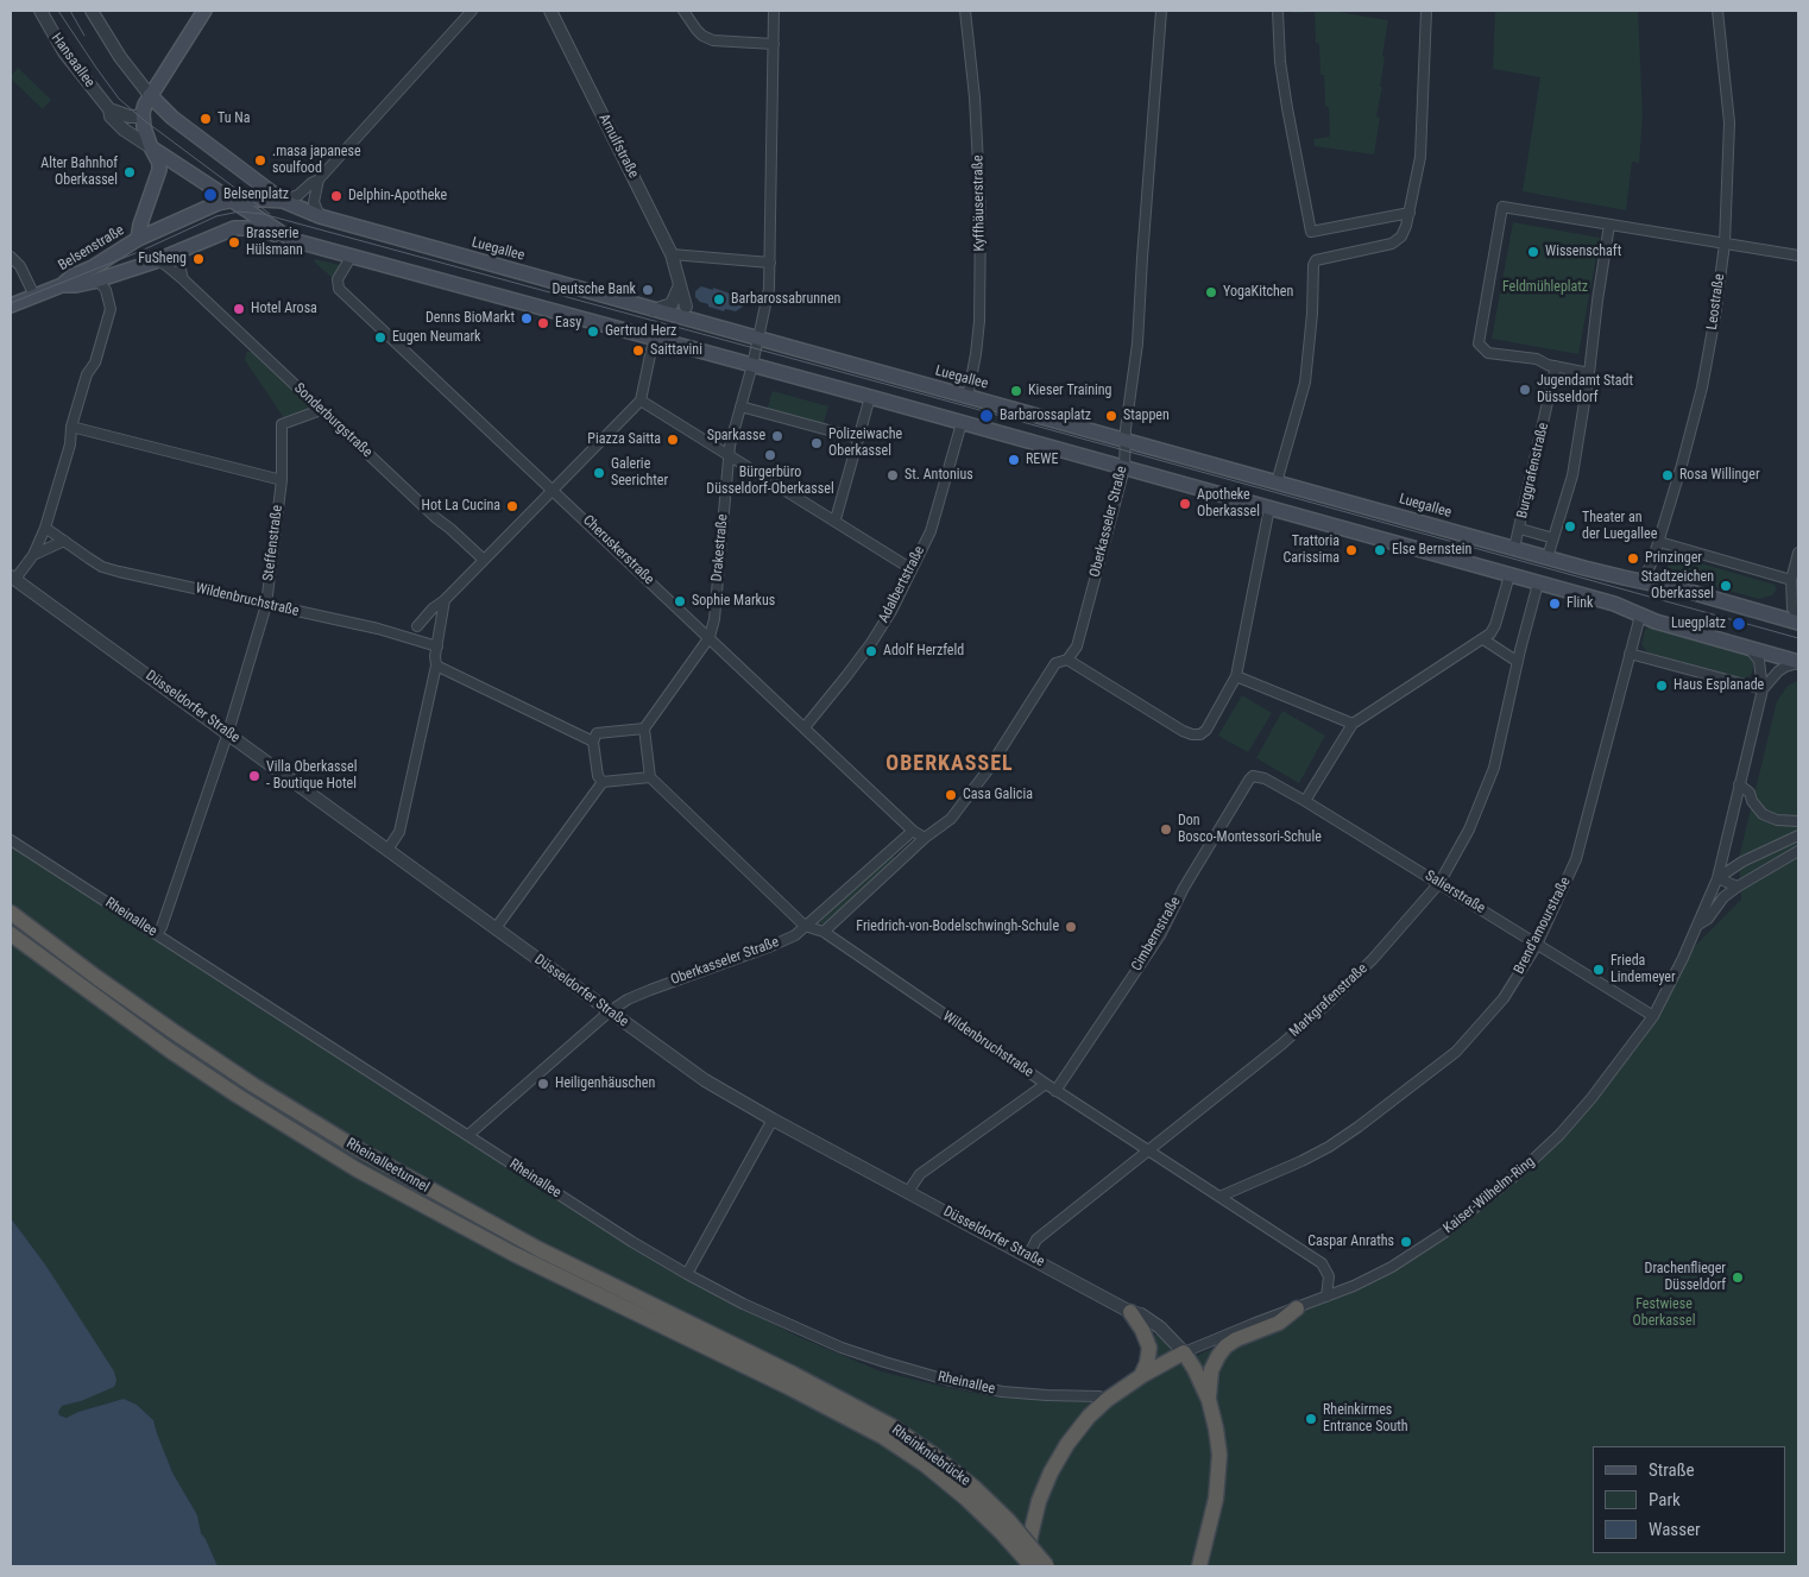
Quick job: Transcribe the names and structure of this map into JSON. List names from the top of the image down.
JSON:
{
  "streets": {
    "highway": ["Rheinalleetunnel", "Rheinkniebrücke"],
    "main road": ["Belsenstraße", "Luegallee"],
    "street": [
      "Hansaallee",
      "Arnulfstraße",
      "Kyffhäuserstraße",
      "Leostraße",
      "Sonderburgstraße",
      "Burggrafenstraße",
      "Oberkasseler Straße",
      "Steffenstraße",
      "Drakestraße",
      "Cheruskerstraße",
      "Adalbertstraße",
      "Wildenbruchstraße",
      "Düsseldorfer Straße",
      "Salierstraße",
      "Rheinallee",
      "Brend'amourstraße",
      "Cimbernstraße",
      "Markgrafenstraße",
      "Kaiser-Wilhelm-Ring"
    ]
  },
  "crossings": [
    ["Kyffhäuserstraße", "Luegallee"],
    ["Belsenstraße", "Sonderburgstraße"],
    ["Luegallee", "Leostraße"],
    ["Luegallee", "Burggrafenstraße"],
    ["Luegallee", "Oberkasseler Straße"],
    ["Luegallee", "Drakestraße"],
    ["Sonderburgstraße", "Steffenstraße"],
    ["Oberkasseler Straße", "Cheruskerstraße"],
    ["Oberkasseler Straße", "Wildenbruchstraße"],
    ["Oberkasseler Straße", "Düsseldorfer Straße"],
    ["Oberkasseler Straße", "Rheinallee"],
    ["Steffenstraße", "Wildenbruchstraße"],
    ["Steffenstraße", "Düsseldorfer Straße"],
    ["Steffenstraße", "Rheinallee"],
    ["Drakestraße", "Cheruskerstraße"],
    ["Cheruskerstraße", "Adalbertstraße"],
    ["Wildenbruchstraße", "Brend'amourstraße"],
    ["Wildenbruchstraße", "Cimbernstraße"],
    ["Wildenbruchstraße", "Markgrafenstraße"],
    ["Wildenbruchstraße", "Kaiser-Wilhelm-Ring"],
    ["Düsseldorfer Straße", "Markgrafenstraße"],
    ["Düsseldorfer Straße", "Kaiser-Wilhelm-Ring"],
    ["Salierstraße", "Brend'amourstraße"],
    ["Salierstraße", "Cimbernstraße"],
    ["Salierstraße", "Markgrafenstraße"],
    ["Salierstraße", "Kaiser-Wilhelm-Ring"],
    ["Rheinalleetunnel", "Rheinkniebrücke"]
  ],
  "districts": ["OBERKASSEL"],
  "parks": ["Feldmühleplatz", "Festwiese Oberkassel"],
  "places": [
    "Tu Na",
    ".masa japanese soulfood",
    "Alter Bahnhof Oberkassel",
    "Belsenplatz",
    "Delphin-Apotheke",
    "Brasserie Hülsmann",
    "Wissenschaft",
    "FuSheng",
    "Deutsche Bank",
    "YogaKitchen",
    "Barbarossabrunnen",
    "Hotel Arosa",
    "Denns BioMarkt",
    "Easy",
    "Gertrud Herz",
    "Eugen Neumark",
    "Saittavini",
    "Jugendamt Stadt Düsseldorf",
    "Kieser Training",
    "Barbarossaplatz",
    "Stappen",
    "Sparkasse",
    "Piazza Saitta",
    "Polizeiwache Oberkassel",
    "Bürgerbüro Düsseldorf-Oberkassel",
    "REWE",
    "Galerie Seerichter",
    "St. Antonius",
    "Rosa Willinger",
    "Apotheke Oberkassel",
    "Hot La Cucina",
    "Theater an der Luegallee",
    "Trattoria Carissima",
    "Else Bernstein",
    "Prinzinger",
    "Stadtzeichen Oberkassel",
    "Sophie Markus",
    "Flink",
    "Luegplatz",
    "Adolf Herzfeld",
    "Haus Esplanade",
    "Villa Oberkassel - Boutique Hotel",
    "Casa Galicia",
    "Don Bosco-Montessori-Schule",
    "Friedrich-von-Bodelschwingh-Schule",
    "Frieda Lindemeyer",
    "Heiligenhäuschen",
    "Caspar Anraths",
    "Drachenflieger Düsseldorf",
    "Rheinkirmes Entrance South"
  ],
  "legend": ["Straße", "Park", "Wasser"]
}
